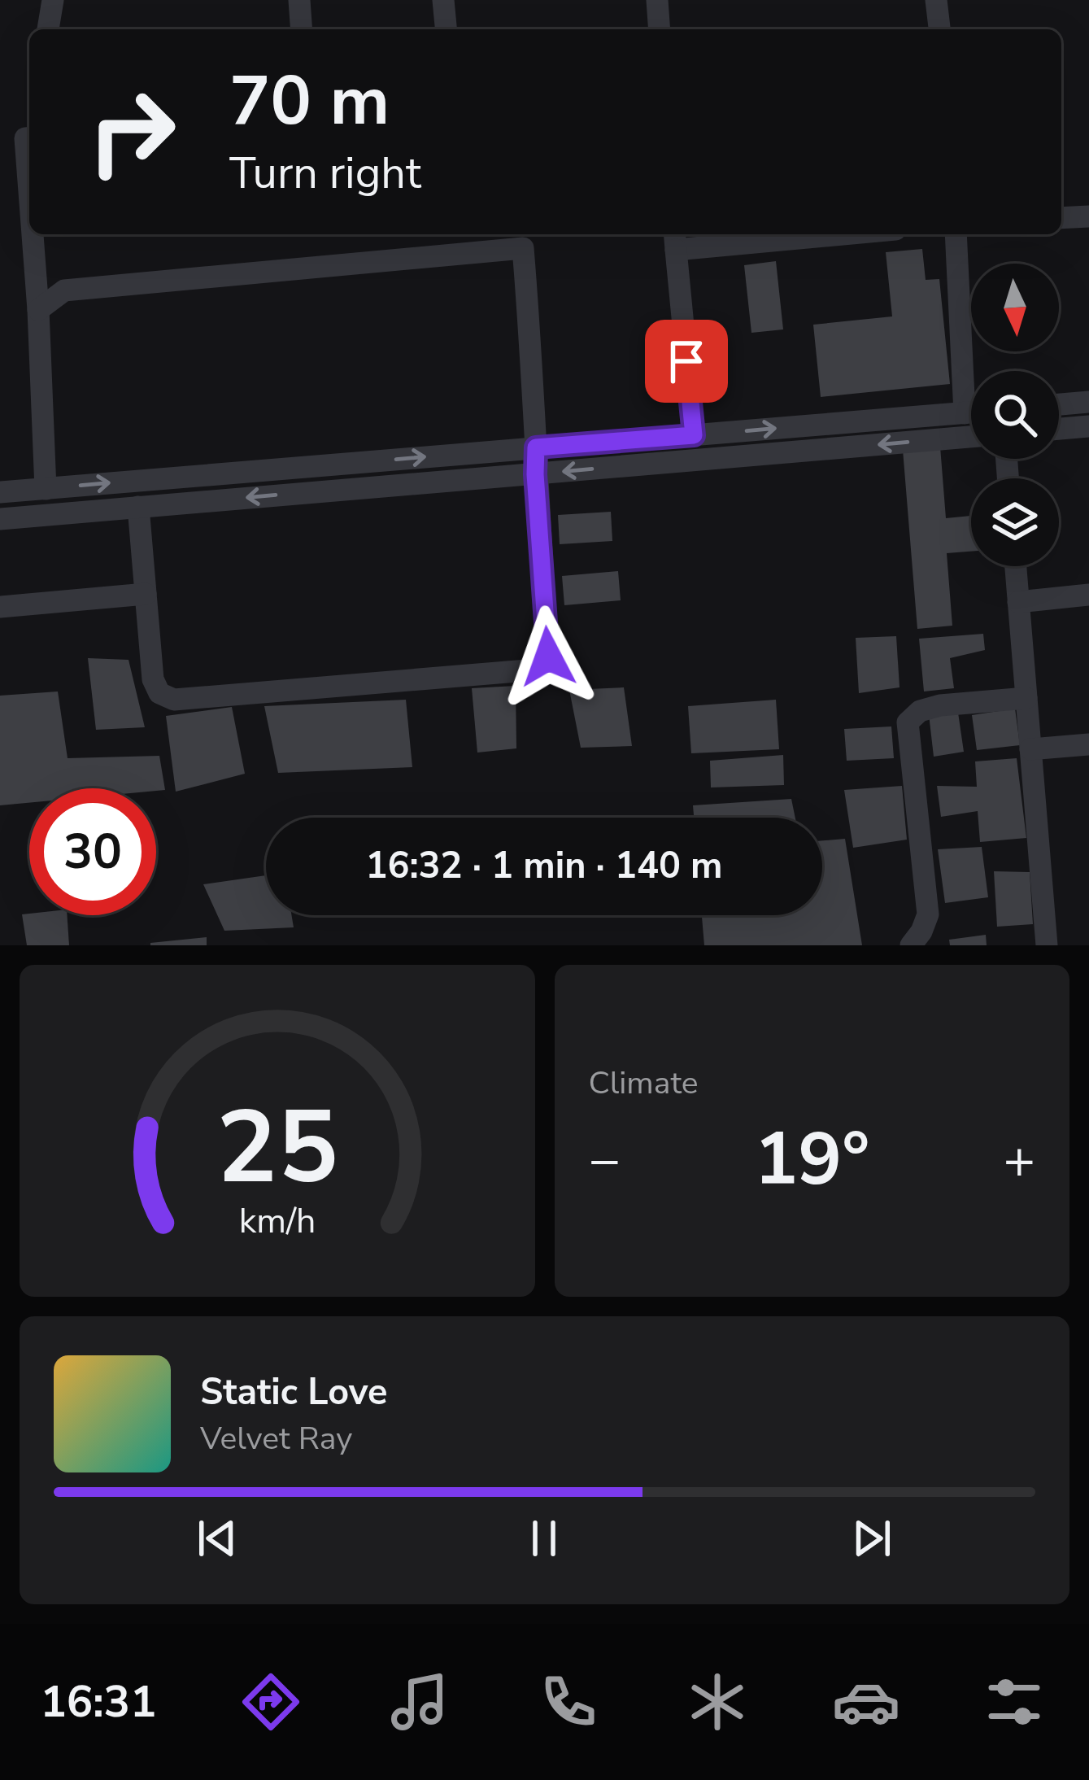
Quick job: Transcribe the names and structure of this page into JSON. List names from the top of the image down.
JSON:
{
  "north": "bottom",
  "page": {
    "turn": ["70 m", "Turn right"],
    "limit": "30",
    "trip": "16:32 · 1 min · 140 m",
    "tile": "Climate",
    "heat": ["−", "19°", "+"],
    "song": ["Static Love", "Velvet Ray"],
    "tabs": "16:31",
    "gauge": ["25", "km/h"]
  }
}
